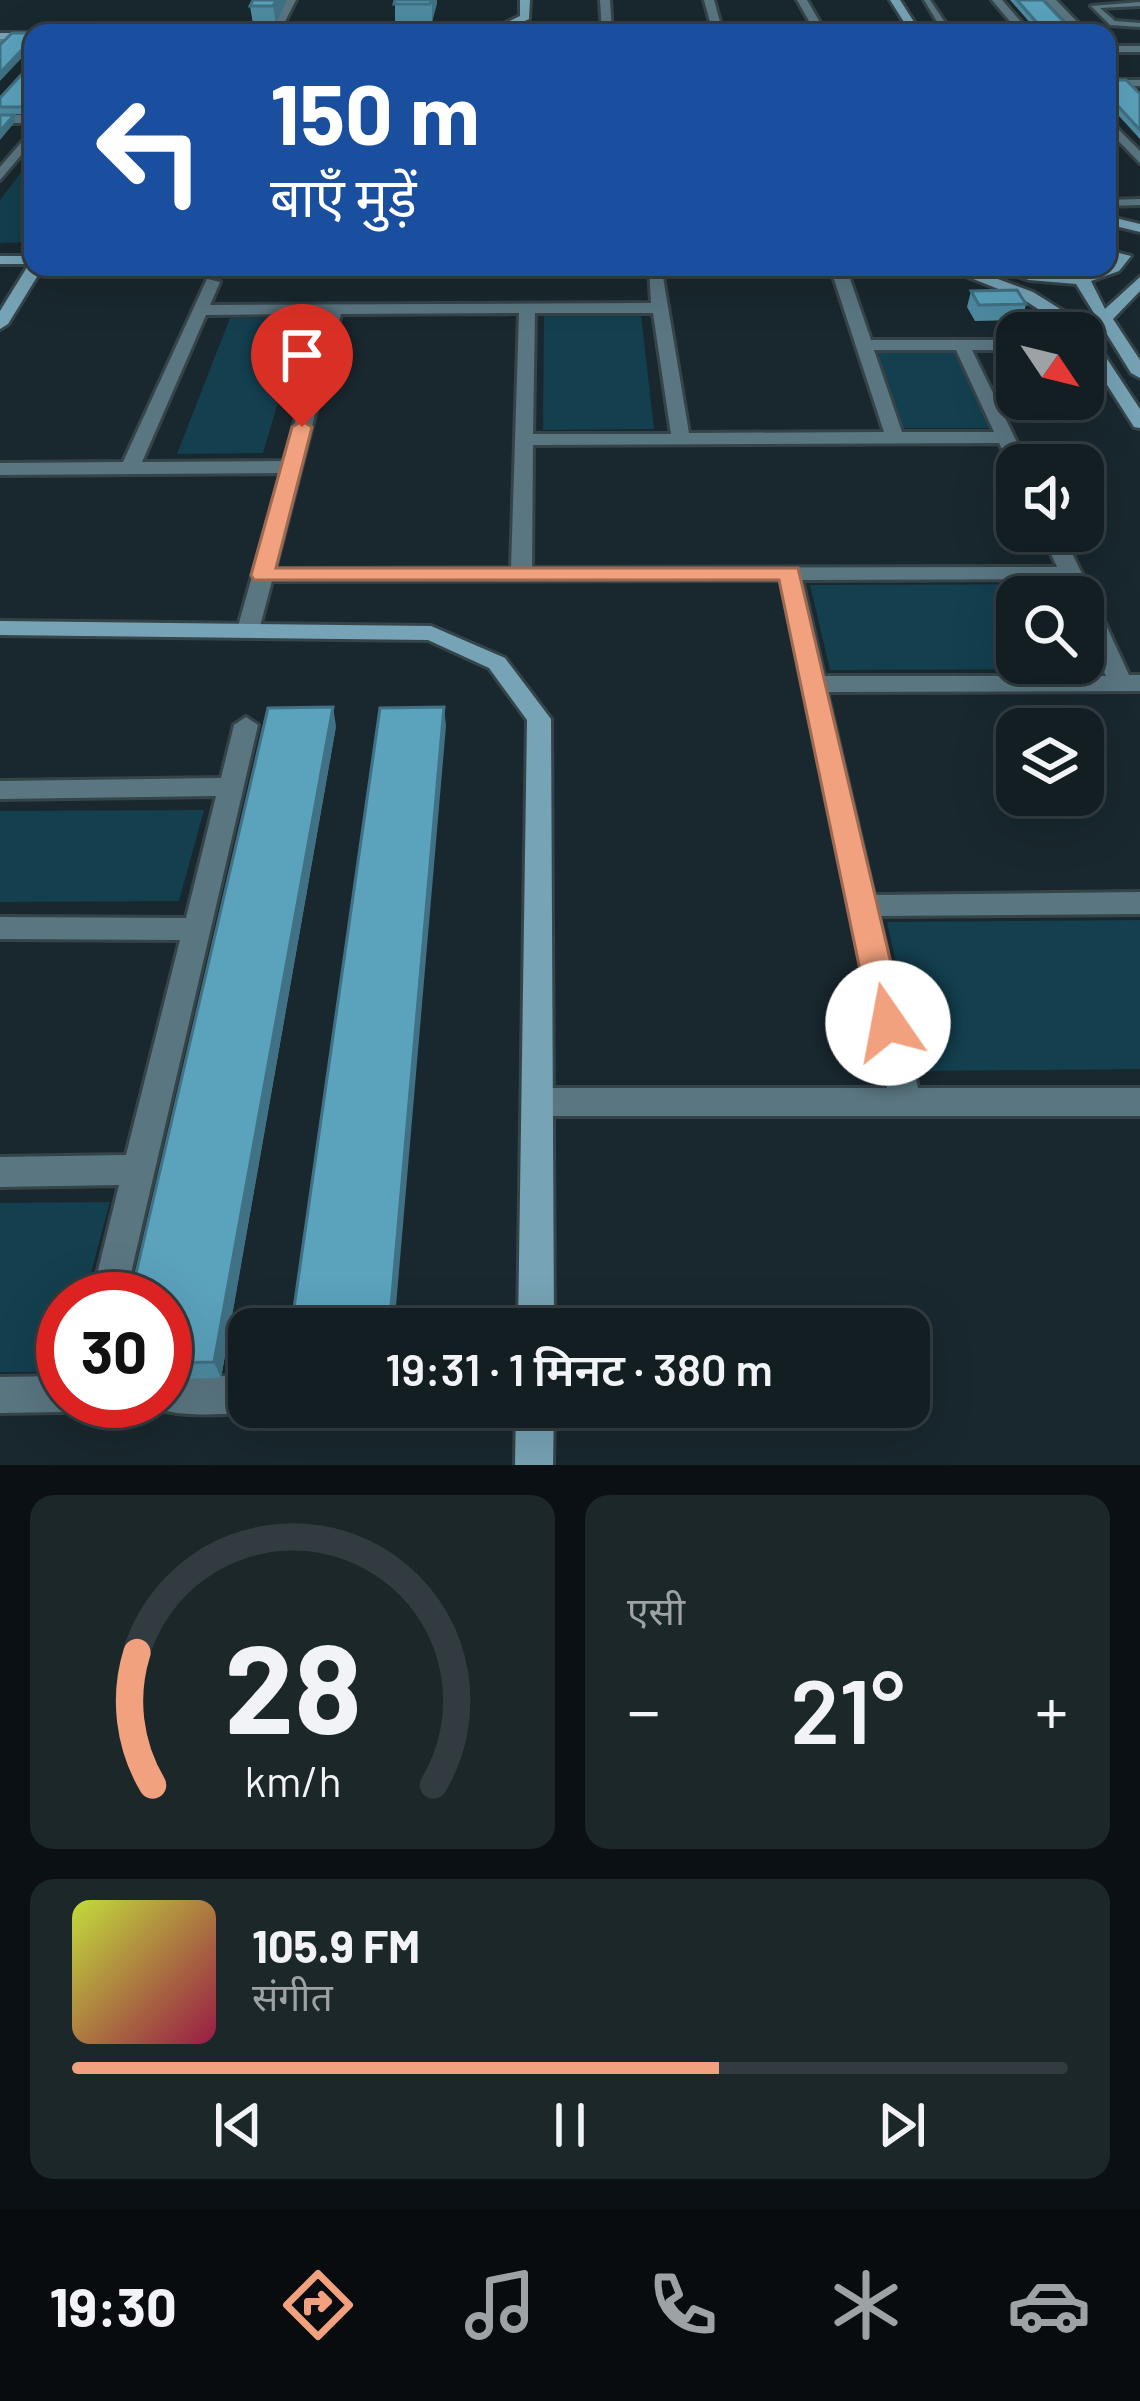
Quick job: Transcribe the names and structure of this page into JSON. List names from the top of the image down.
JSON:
{
  "north": "bottom right",
  "page": {
    "turn": ["150 m", "बाएँ मुड़ें"],
    "limit": "30",
    "trip": "19:31 · 1 मिनट · 380 m",
    "tile": "एसी",
    "heat": ["−", "21°", "+"],
    "song": ["105.9 FM", "संगीत"],
    "tabs": "19:30",
    "gauge": ["28", "km/h"]
  }
}
